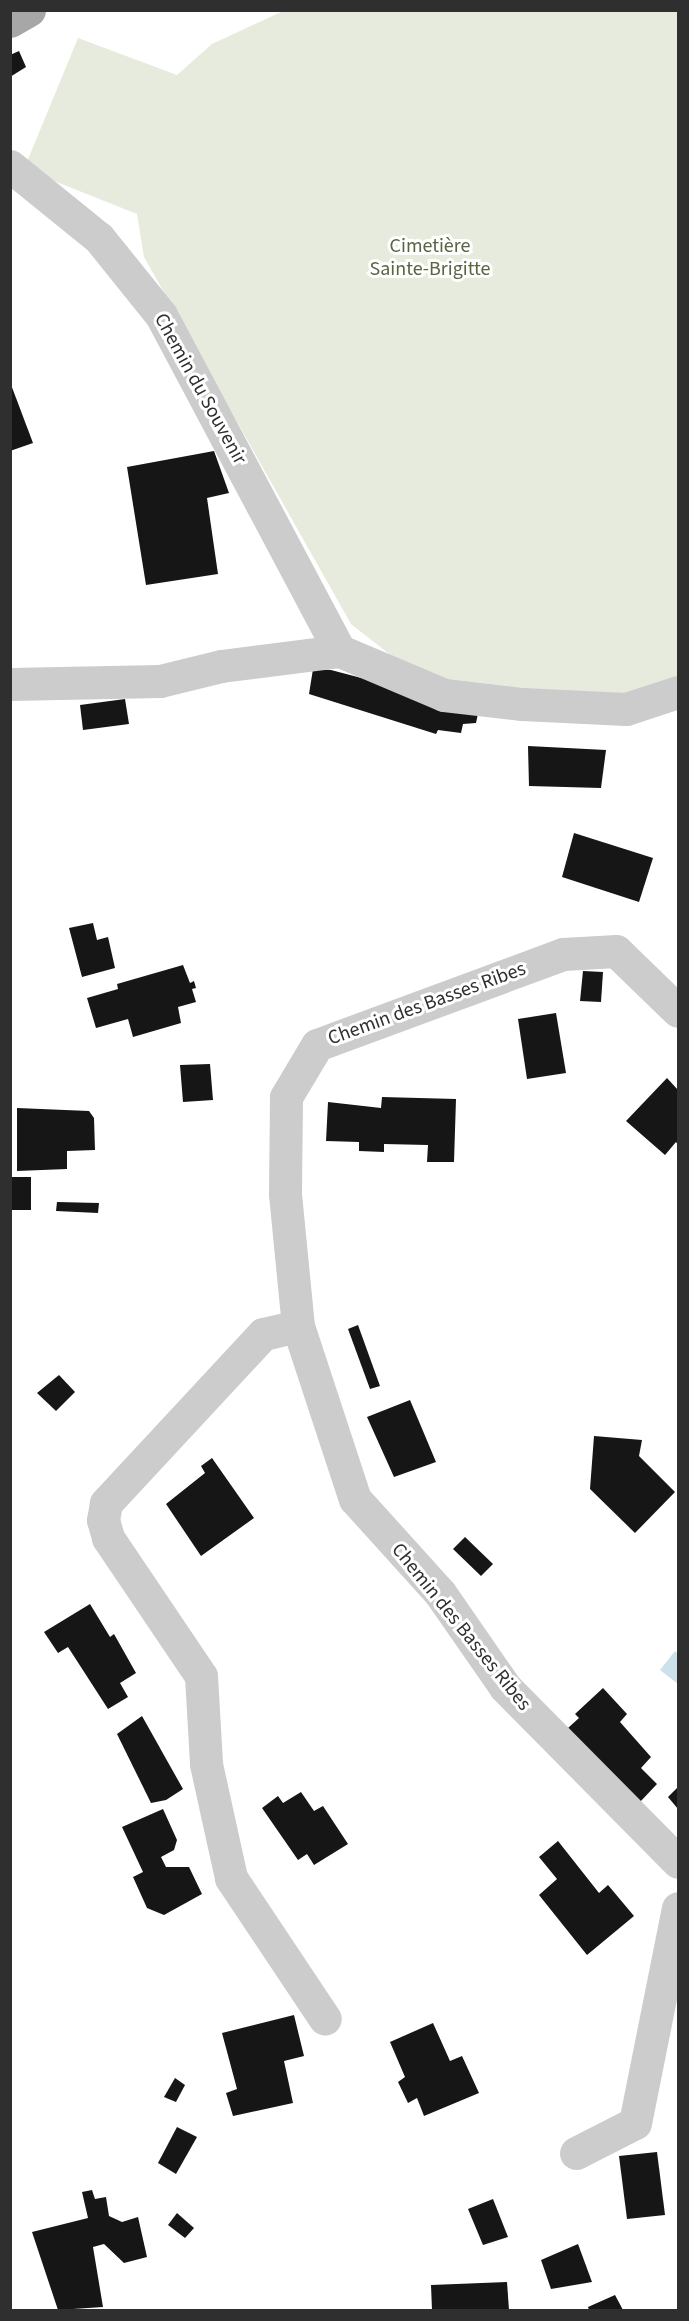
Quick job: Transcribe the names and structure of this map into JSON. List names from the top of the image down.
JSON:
{
  "streets": {
    "street": ["Chemin du Souvenir", "Chemin des Basses Ribes"]
  },
  "parks": ["Cimetière Sainte-Brigitte"]
}
